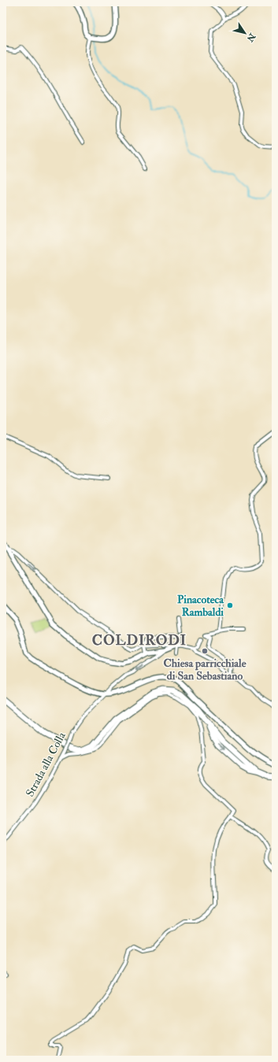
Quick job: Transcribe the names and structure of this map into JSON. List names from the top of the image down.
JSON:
{
  "streets": {
    "street": ["Strada alla Colla"]
  },
  "districts": ["COLDIRODI"],
  "places": ["Pinacoteca Rambaldi", "Chiesa parricchiale di San Sebastiano"],
  "north": "bottom right"
}
